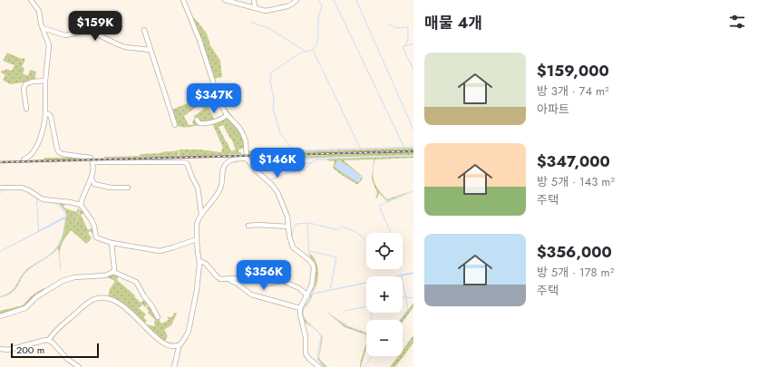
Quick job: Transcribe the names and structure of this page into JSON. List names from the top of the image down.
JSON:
{
  "scale_bar": "200 m",
  "page": {
    "heading": "매물 4개",
    "price": [
      "$159K",
      "$347K",
      "$146K",
      "$356K"
    ],
    "list": [
      {
        "name": "$159,000",
        "note": "방 3개 · 74 m² · 아파트"
      },
      {
        "name": "$347,000",
        "note": "방 5개 · 143 m² · 주택"
      },
      {
        "name": "$356,000",
        "note": "방 5개 · 178 m² · 주택"
      }
    ],
    "map_buttons": ["+", "−"],
    "scale": "200 m"
  }
}
